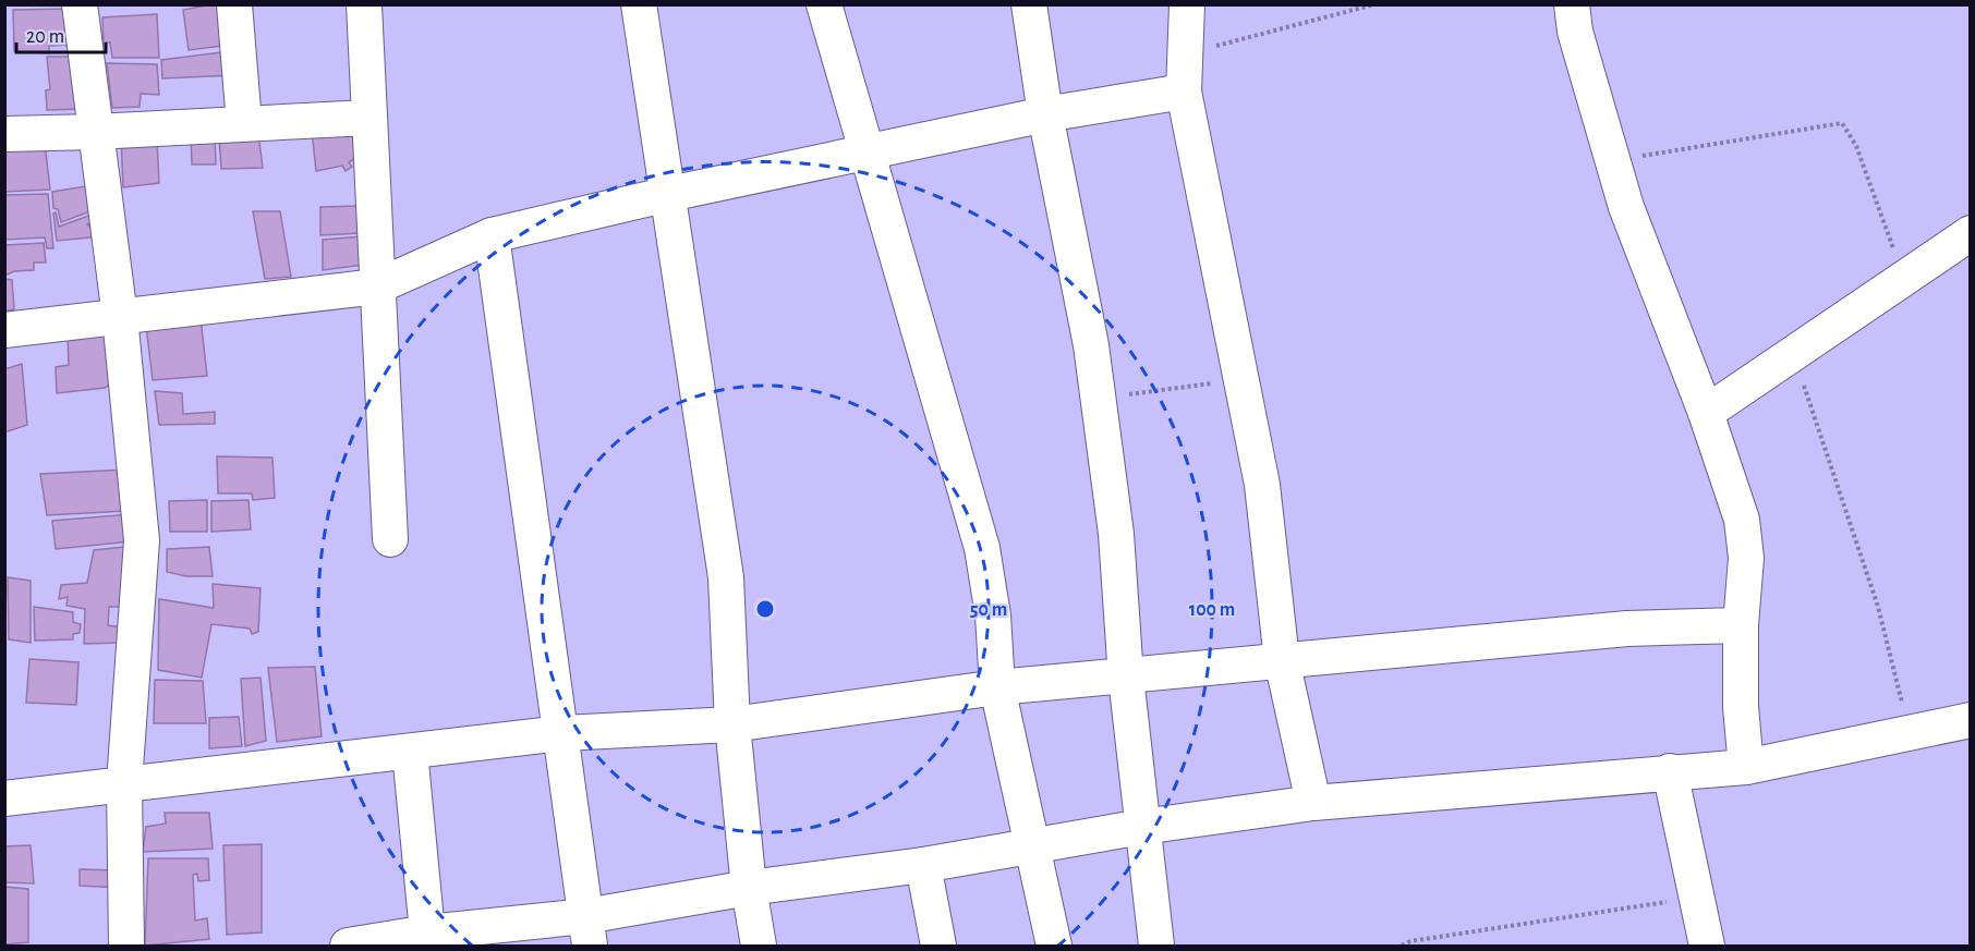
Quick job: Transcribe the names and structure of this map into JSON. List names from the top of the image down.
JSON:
{
  "scale_bar": "20 m",
  "rings": ["50 m", "100 m"]
}
